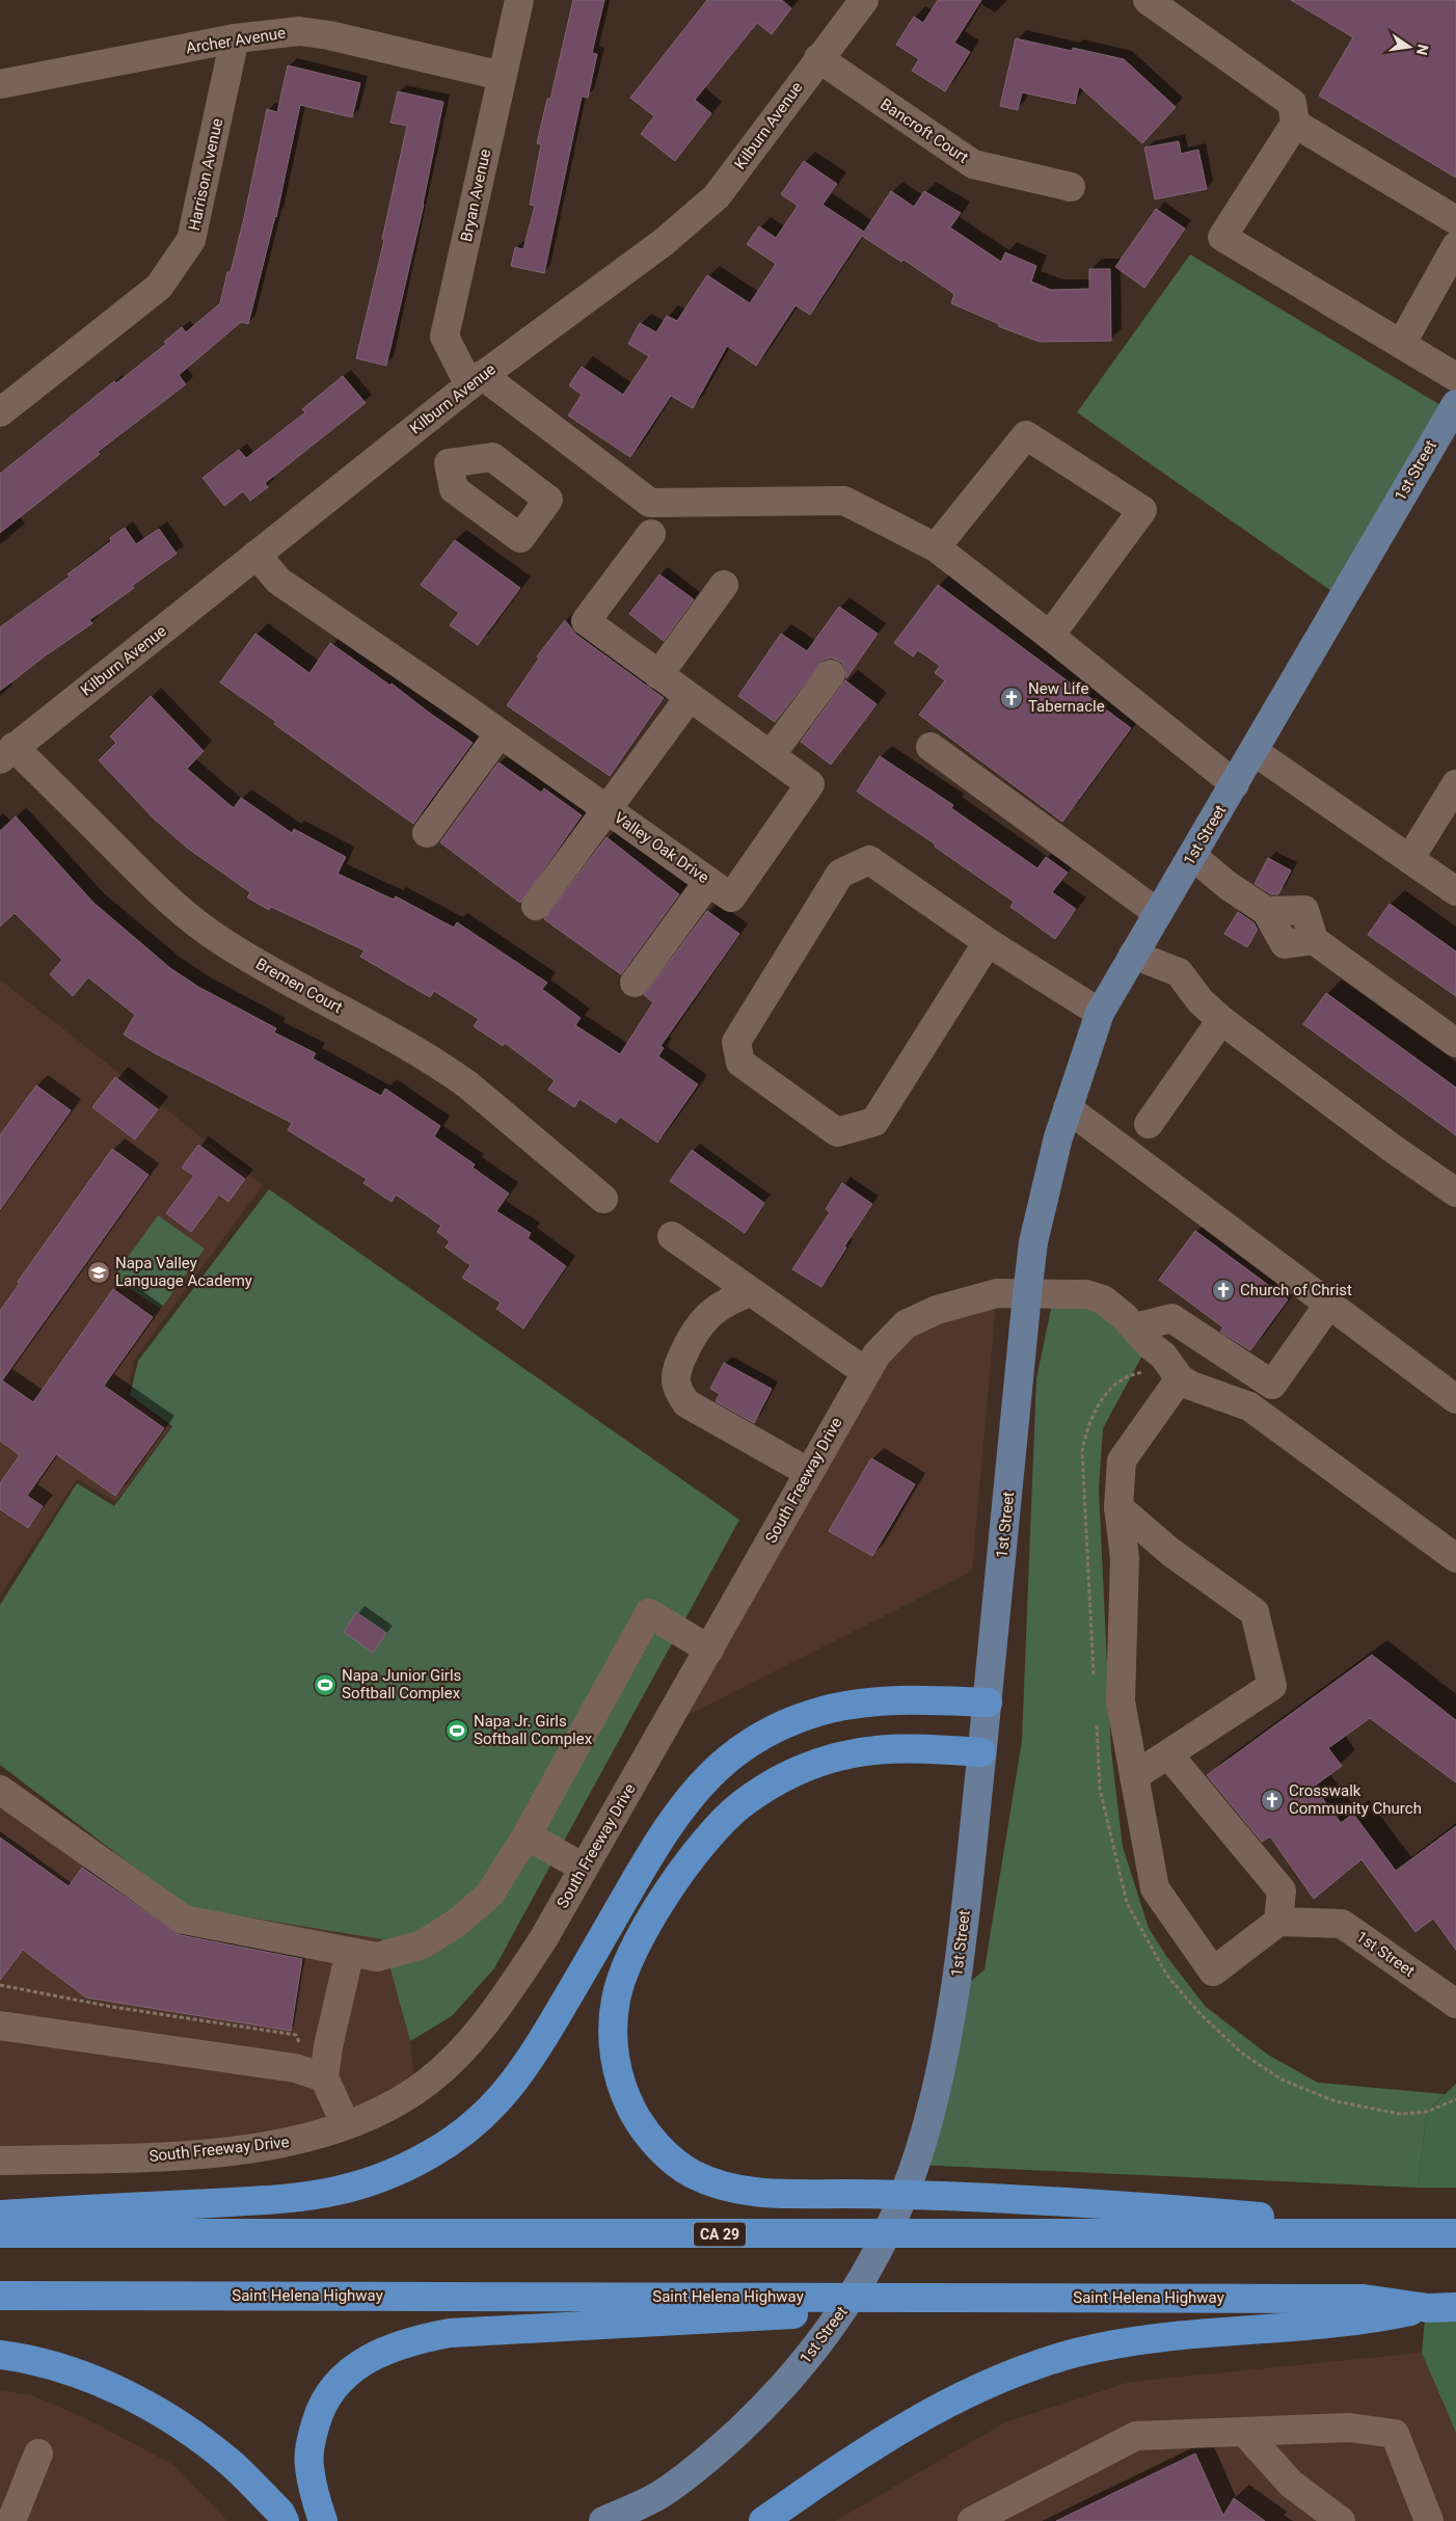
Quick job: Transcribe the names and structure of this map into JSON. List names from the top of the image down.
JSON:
{
  "streets": {
    "highway": ["CA 29", "Saint Helena Highway"],
    "main road": ["1st Street"],
    "street": [
      "Archer Avenue",
      "Kilburn Avenue",
      "Bancroft Court",
      "Harrison Avenue",
      "Bryan Avenue",
      "Valley Oak Drive",
      "Bremen Court",
      "South Freeway Drive"
    ]
  },
  "crossings": [
    ["Archer Avenue", "Harrison Avenue"],
    ["Archer Avenue", "Bryan Avenue"],
    ["Kilburn Avenue", "Bancroft Court"],
    ["Kilburn Avenue", "Bryan Avenue"],
    ["Kilburn Avenue", "Valley Oak Drive"],
    ["Kilburn Avenue", "Bremen Court"],
    ["1st Street", "South Freeway Drive"]
  ],
  "places": {
    "church": ["New Life Tabernacle", "Church of Christ", "Crosswalk Community Church"],
    "school or university": ["Napa Valley Language Academy"],
    "sports": ["Napa Junior Girls Softball Complex", "Napa Jr. Girls Softball Complex"]
  },
  "north": "right"
}
